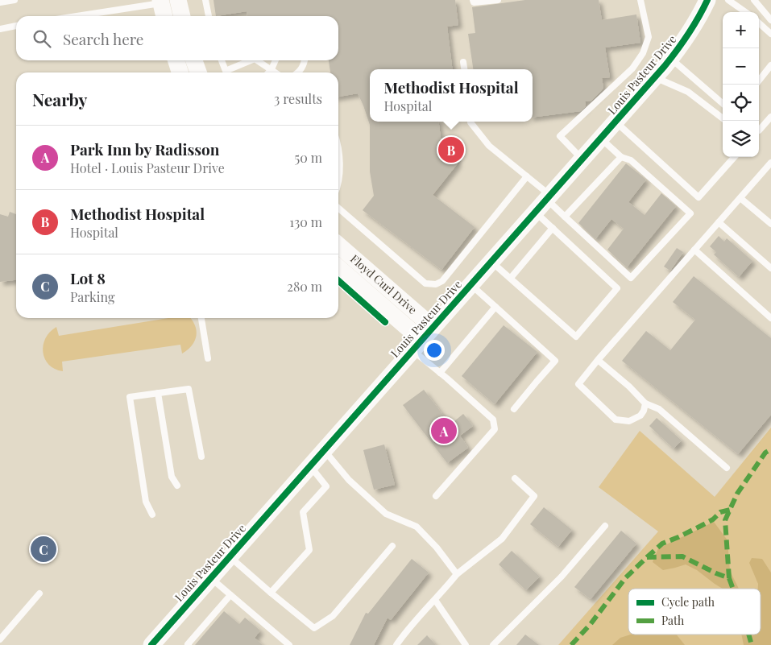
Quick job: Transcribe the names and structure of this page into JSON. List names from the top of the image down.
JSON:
{
  "streets": {
    "street": ["Louis Pasteur Drive", "Floyd Curl Drive"]
  },
  "crossings": [
    ["Louis Pasteur Drive", "Floyd Curl Drive"]
  ],
  "legend": ["Cycle path", "Path"],
  "page": {
    "map_buttons": ["+", "−"],
    "search": "Search here",
    "popup": ["Methodist Hospital", "Hospital"],
    "heading": ["Nearby", "3 results"],
    "list": [
      {
        "mark": "A",
        "name": "Park Inn by Radisson",
        "note": "Hotel · Louis Pasteur Drive",
        "value": "50 m"
      },
      {
        "mark": "B",
        "name": "Methodist Hospital",
        "note": "Hospital",
        "value": "130 m"
      },
      {
        "mark": "C",
        "name": "Lot 8",
        "note": "Parking",
        "value": "280 m"
      }
    ],
    "pins": ["B", "A", "C"]
  }
}
